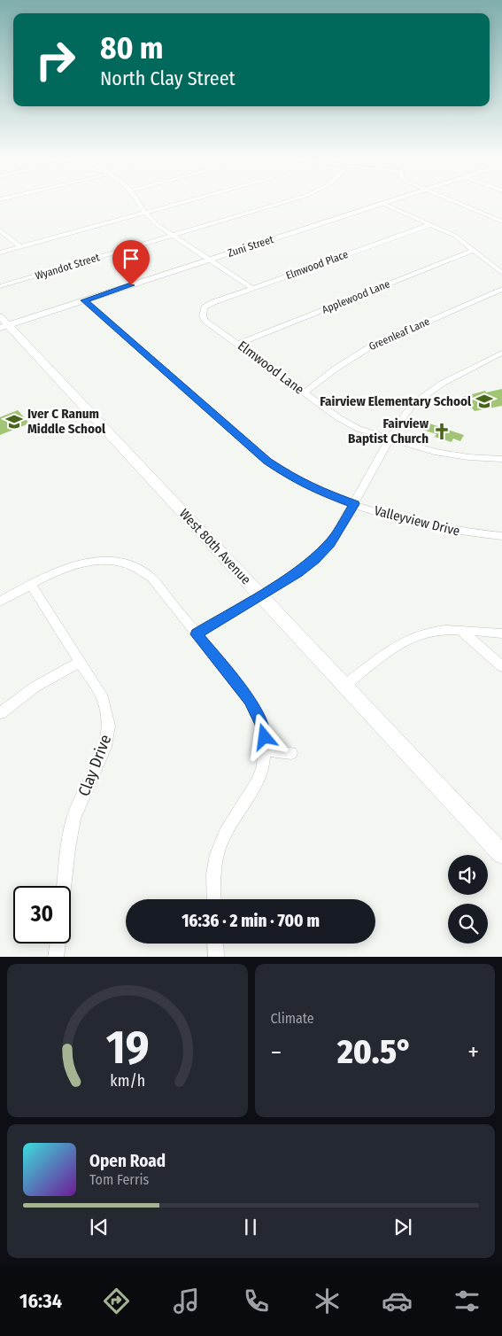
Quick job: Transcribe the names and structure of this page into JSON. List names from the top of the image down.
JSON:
{
  "streets": {
    "street": [
      "Zuni Street",
      "Elmwood Place",
      "Wyandot Street",
      "Applewood Lane",
      "Greenleaf Lane",
      "Elmwood Lane",
      "Valleyview Drive",
      "West 80th Avenue",
      "Clay Drive"
    ]
  },
  "crossings": [
    ["Zuni Street", "Valleyview Drive"],
    ["Zuni Street", "West 80th Avenue"],
    ["Elmwood Place", "Elmwood Lane"],
    ["Applewood Lane", "Elmwood Lane"],
    ["Greenleaf Lane", "Elmwood Lane"]
  ],
  "places": {
    "school or university": ["Fairview Elementary School", "Iver C Ranum Middle School"],
    "church": ["Fairview Baptist Church"]
  },
  "page": {
    "turn": ["80 m", "North Clay Street"],
    "limit": "30",
    "trip": "16:36 · 2 min · 700 m",
    "tile": "Climate",
    "heat": ["−", "20.5°", "+"],
    "song": ["Open Road", "Tom Ferris"],
    "tabs": "16:34",
    "gauge": ["19", "km/h"]
  }
}
